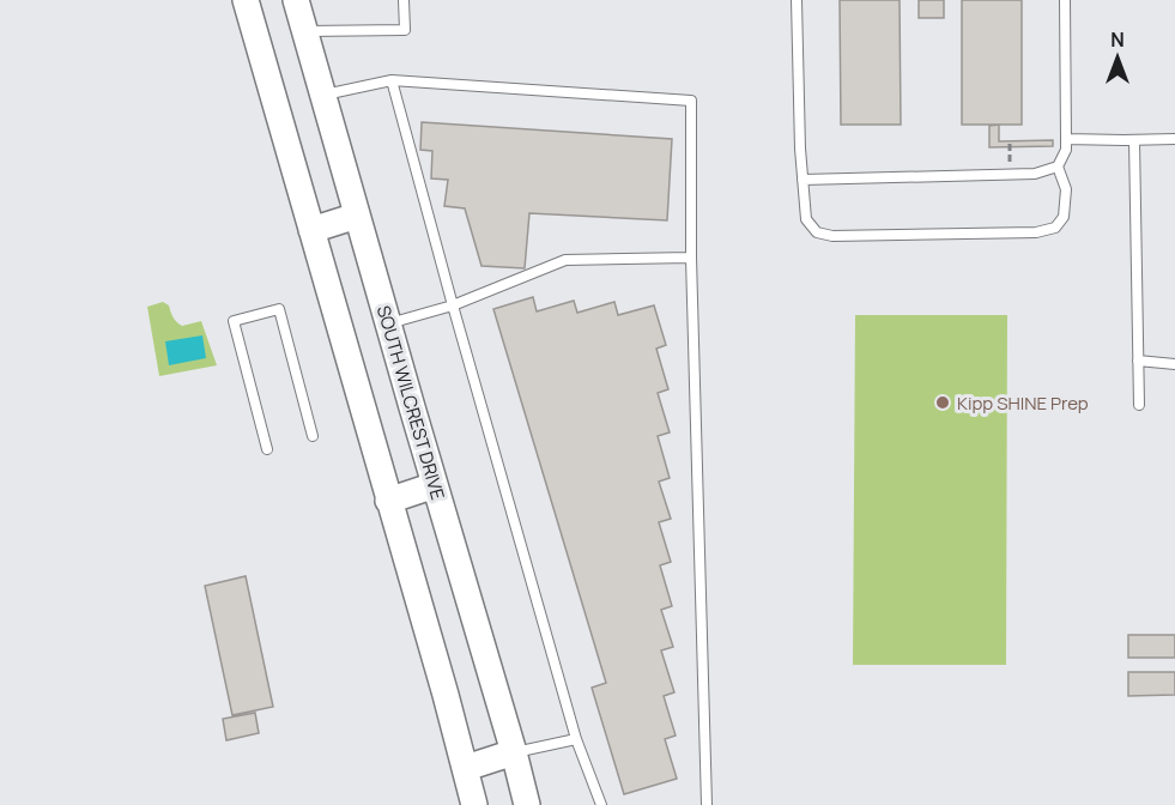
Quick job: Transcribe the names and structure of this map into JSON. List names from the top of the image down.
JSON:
{
  "streets": {
    "main road": ["SOUTH WILCREST DRIVE"]
  },
  "places": ["Kipp SHINE Prep"],
  "north": "top"
}
